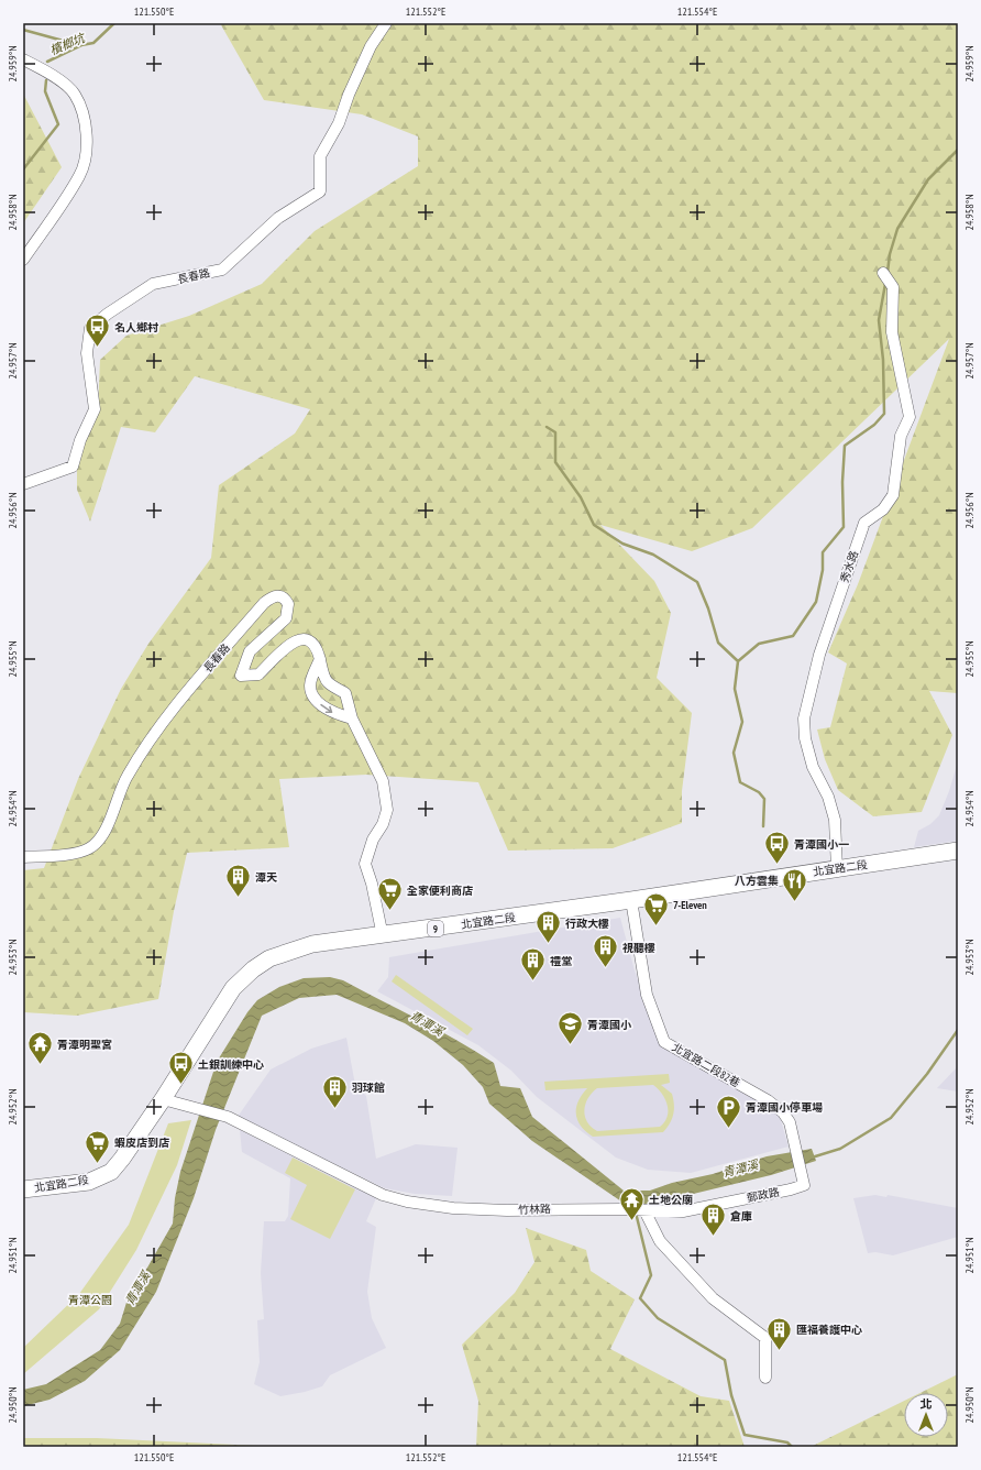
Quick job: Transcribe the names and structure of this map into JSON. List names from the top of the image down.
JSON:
{
  "streets": {
    "main road": ["北宜路二段", "9"],
    "street": [
      "長春路",
      "秀水路",
      "北宜路二段82巷",
      "郵政路",
      "竹林路"
    ]
  },
  "crossings": [
    ["長春路", "北宜路二段"],
    ["秀水路", "北宜路二段"],
    ["北宜路二段", "北宜路二段82巷"],
    ["北宜路二段", "竹林路"],
    ["北宜路二段82巷", "郵政路"],
    ["郵政路", "竹林路"]
  ],
  "water": ["檳榔坑", "青潭溪"],
  "parks": ["青潭公園"],
  "places": {
    "bus stop": ["名人鄉村", "青潭國小一", "土銀訓練中心"],
    "building": [
      "潭天",
      "行政大樓",
      "視聽樓",
      "禮堂",
      "羽球館",
      "倉庫",
      "匯福養護中心"
    ],
    "restaurant": ["八方雲集"],
    "supermarket": ["全家便利商店", "7-Eleven", "蝦皮店到店"],
    "school or university": ["青潭國小"],
    "temple": ["青潭明聖宮", "土地公廟"],
    "parking": ["青潭國小停車場"]
  },
  "north": "top",
  "coordinates": [
    "121.550°E",
    "121.552°E",
    "121.554°E",
    "24.959°N",
    "24.958°N",
    "24.957°N",
    "24.956°N",
    "24.955°N",
    "24.954°N",
    "24.953°N",
    "24.952°N",
    "24.951°N",
    "24.950°N"
  ]
}
